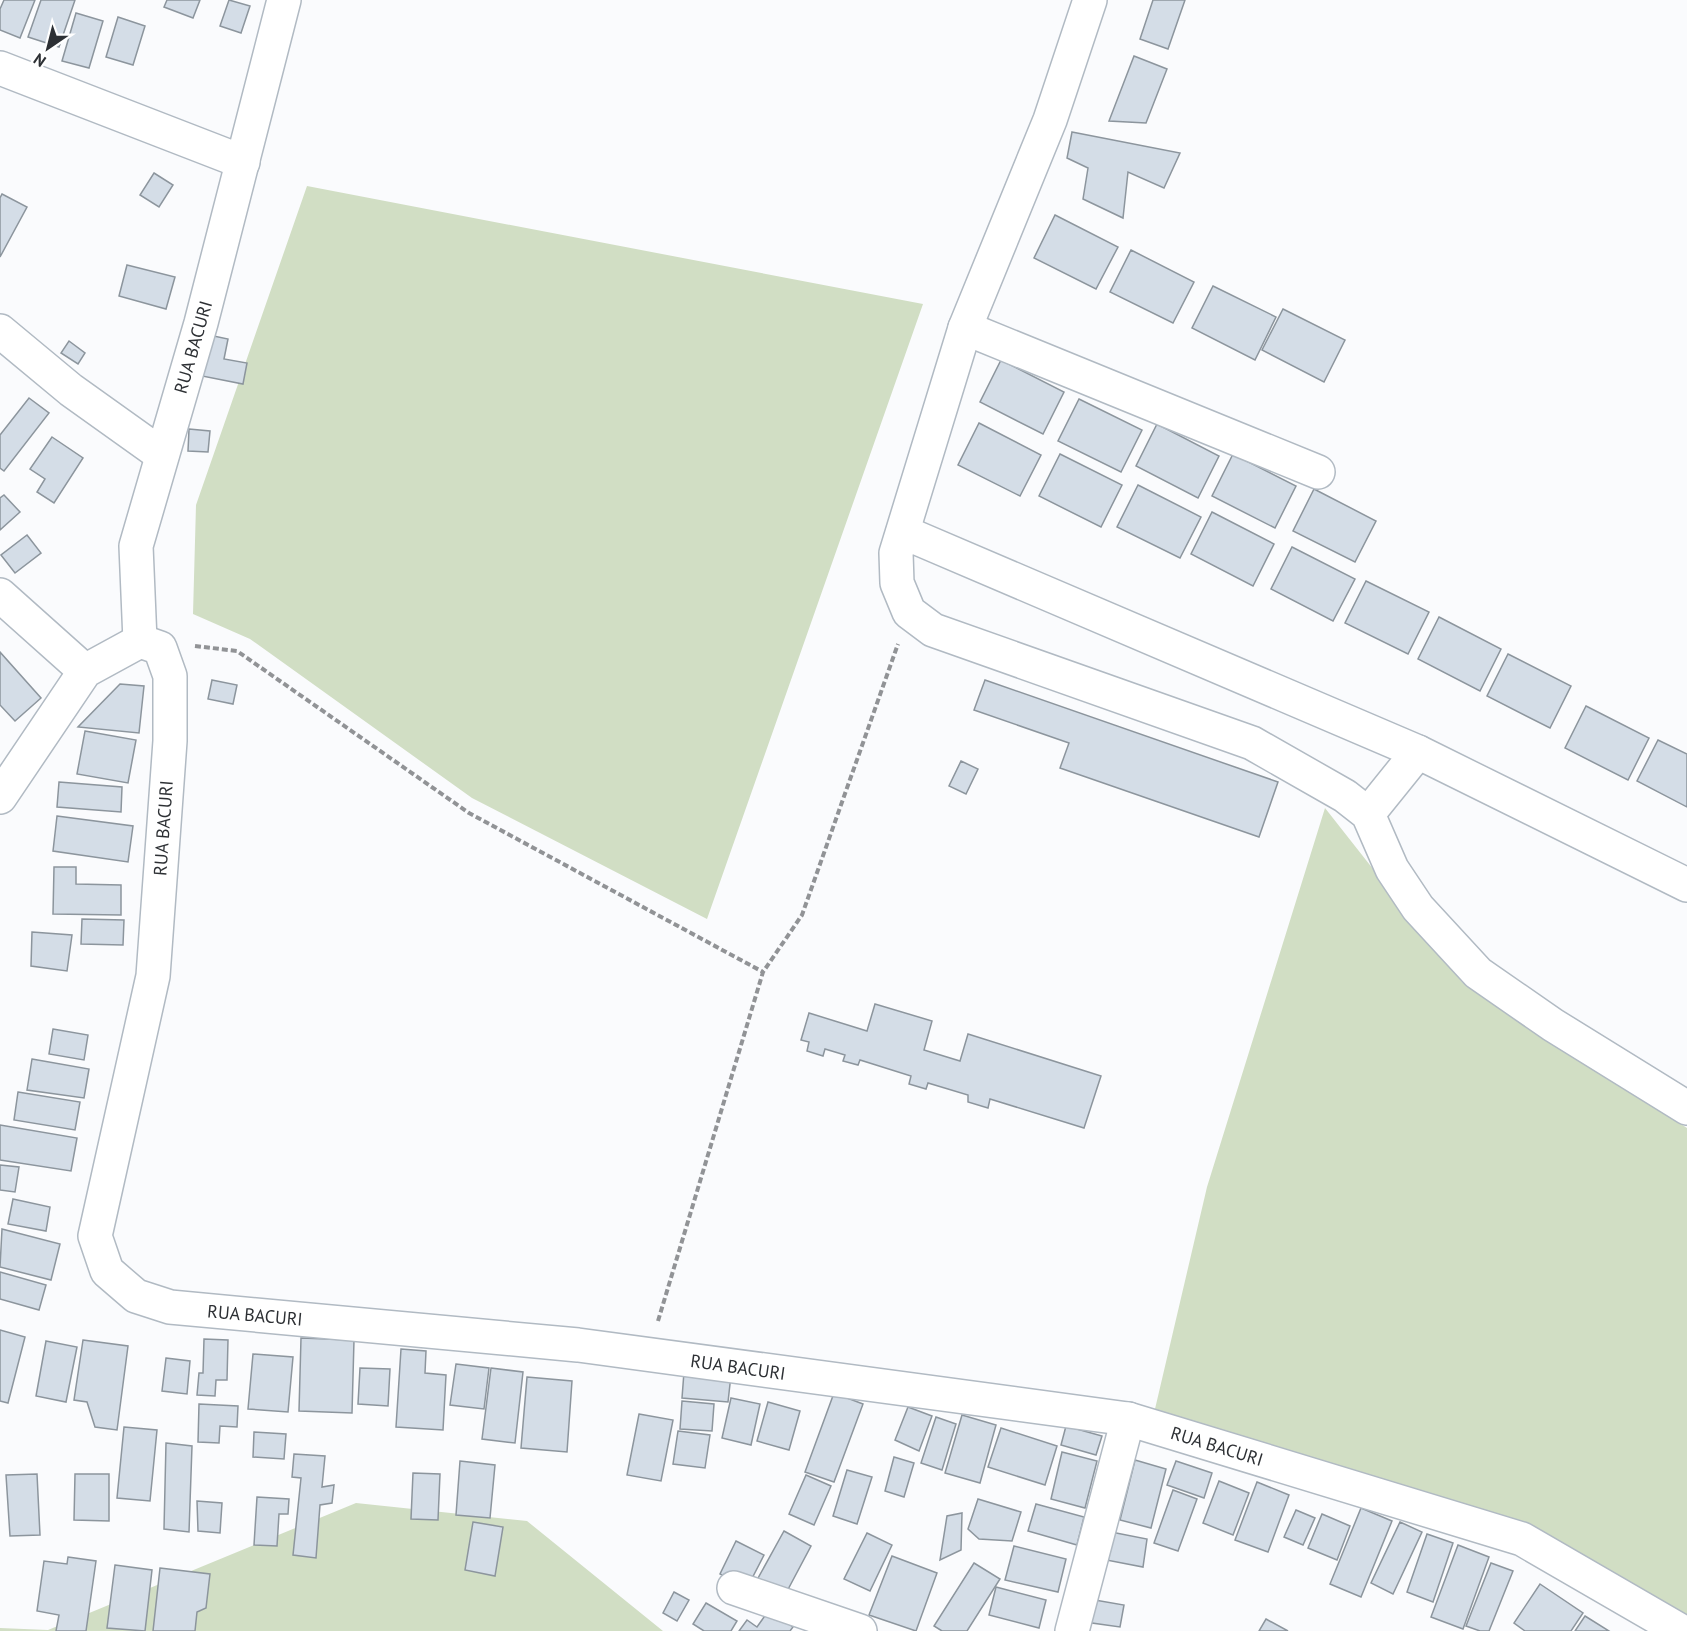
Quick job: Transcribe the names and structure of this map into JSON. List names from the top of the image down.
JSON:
{
  "streets": {
    "street": ["RUA BACURI"]
  },
  "north": "bottom left"
}
